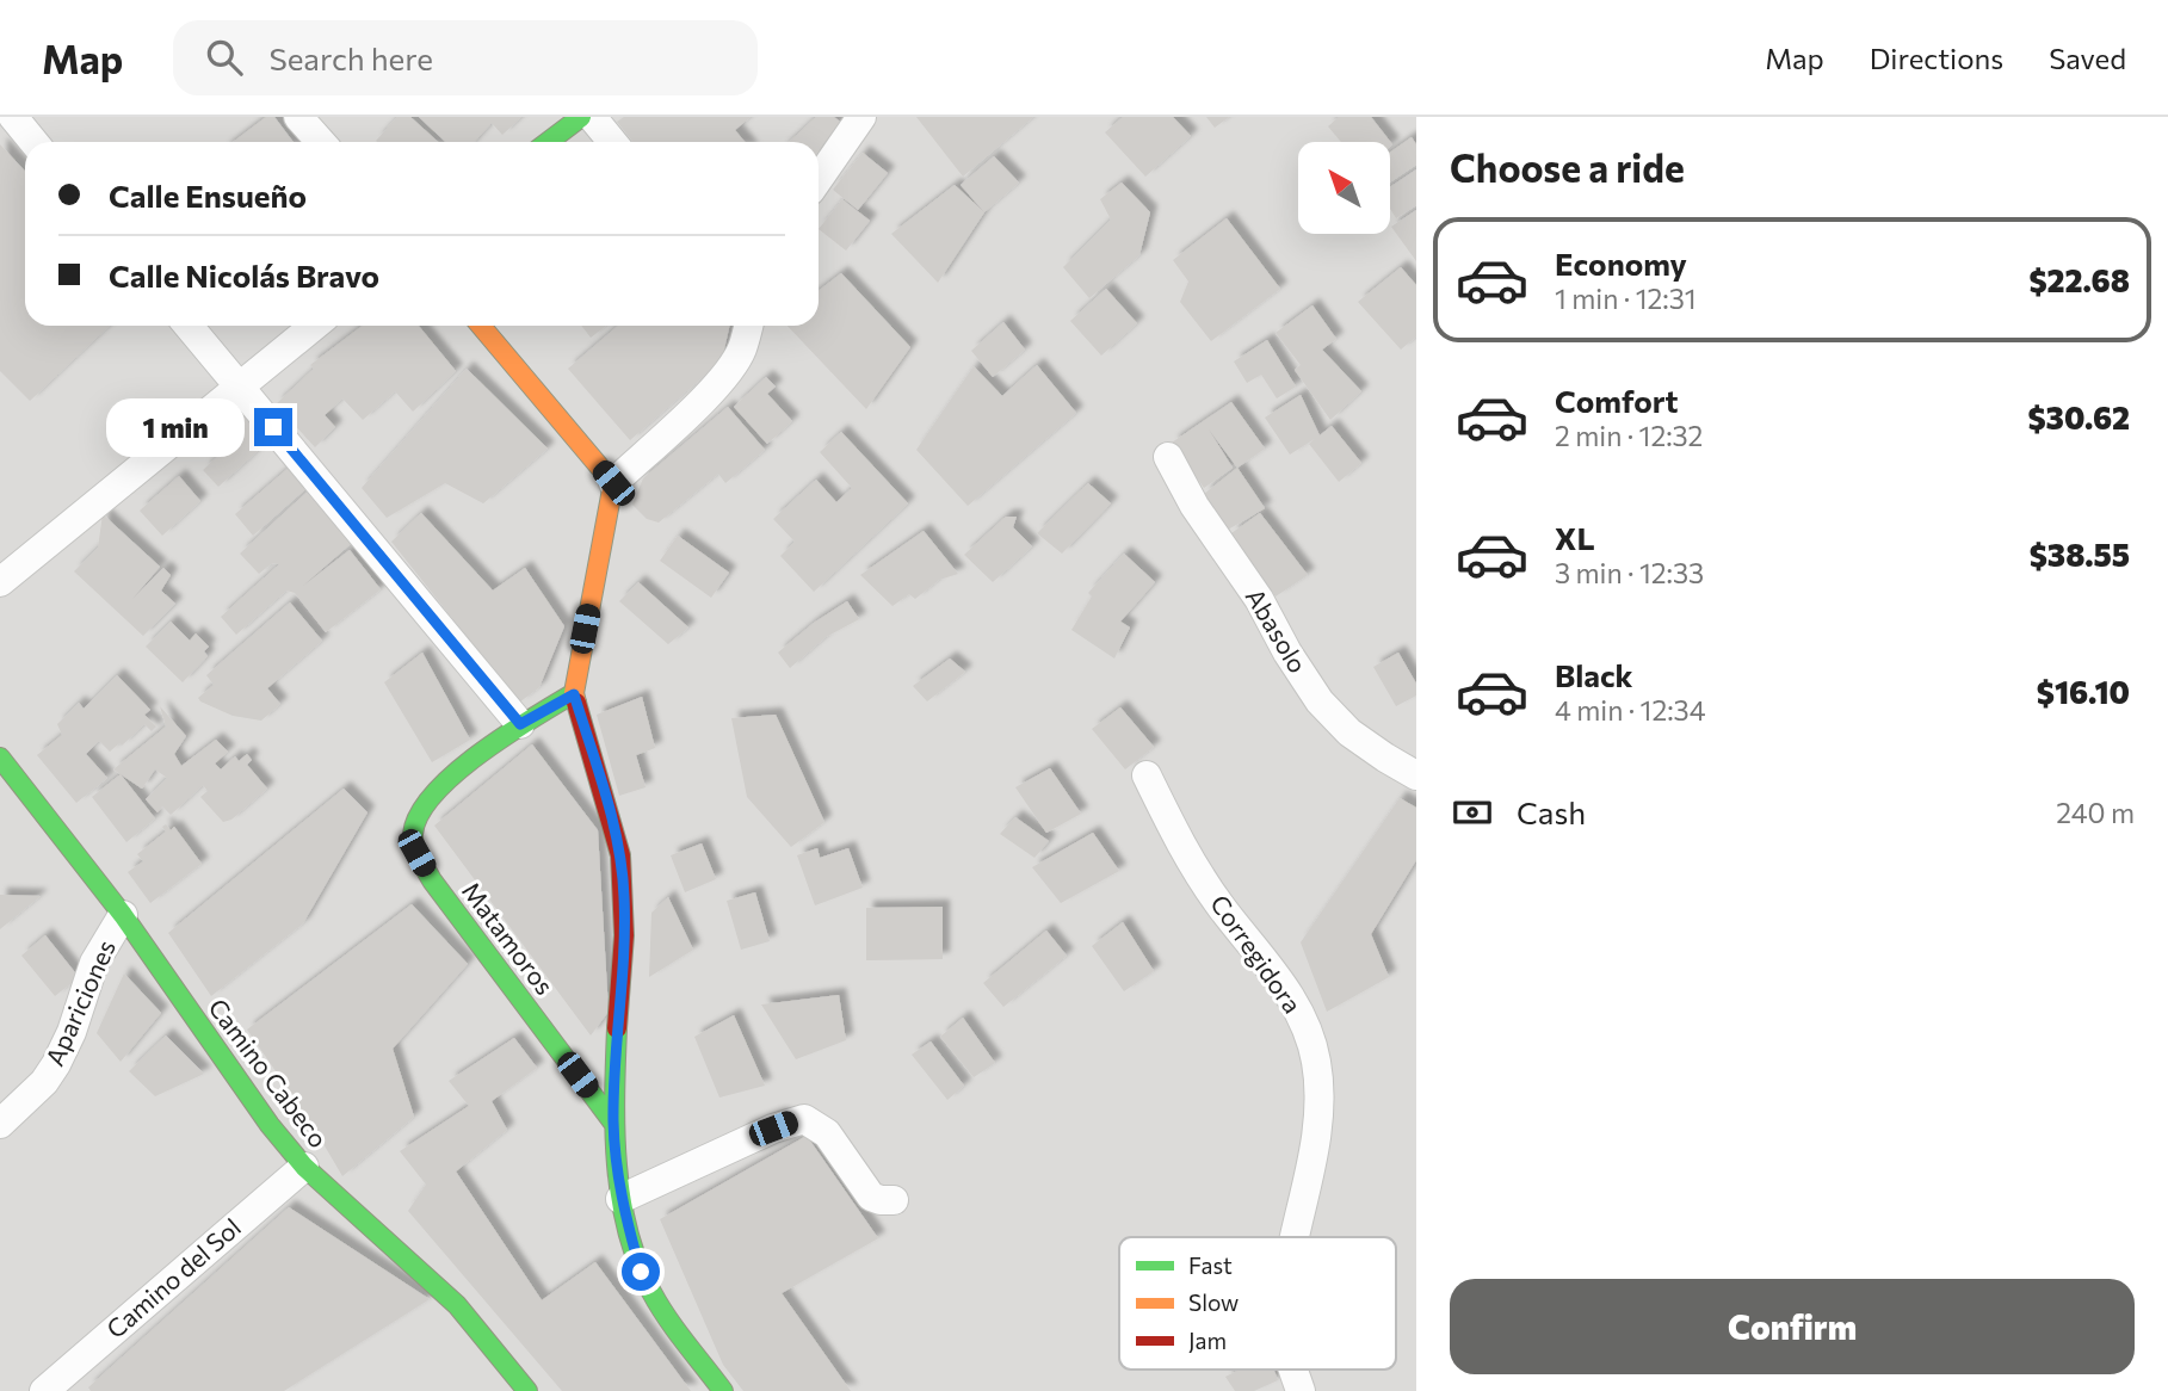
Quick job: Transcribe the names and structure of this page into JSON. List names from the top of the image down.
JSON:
{
  "streets": {
    "street": [
      "Abasolo",
      "Matamoros",
      "Corregidora",
      "Apariciones",
      "Camino Cabeco",
      "Camino del Sol"
    ]
  },
  "crossings": [
    ["Apariciones", "Camino Cabeco"],
    ["Camino Cabeco", "Camino del Sol"]
  ],
  "legend": ["Fast", "Slow", "Jam"],
  "north": "top left",
  "page": {
    "header": "Map",
    "search": "Search here",
    "nav": ["Map", "Directions", "Saved"],
    "heading": "Choose a ride",
    "banner": ["Calle Ensueño", "Calle Nicolás Bravo"],
    "list": [
      {
        "name": "Economy",
        "note": "1 min · 12:31",
        "value": "$22.68"
      },
      {
        "name": "Comfort",
        "note": "2 min · 12:32",
        "value": "$30.62"
      },
      {
        "name": "XL",
        "note": "3 min · 12:33",
        "value": "$38.55"
      },
      {
        "name": "Black",
        "note": "4 min · 12:34",
        "value": "$16.10"
      }
    ],
    "bubble": "1 min",
    "pay": ["Cash", "240 m"],
    "buttons": "Confirm"
  }
}
